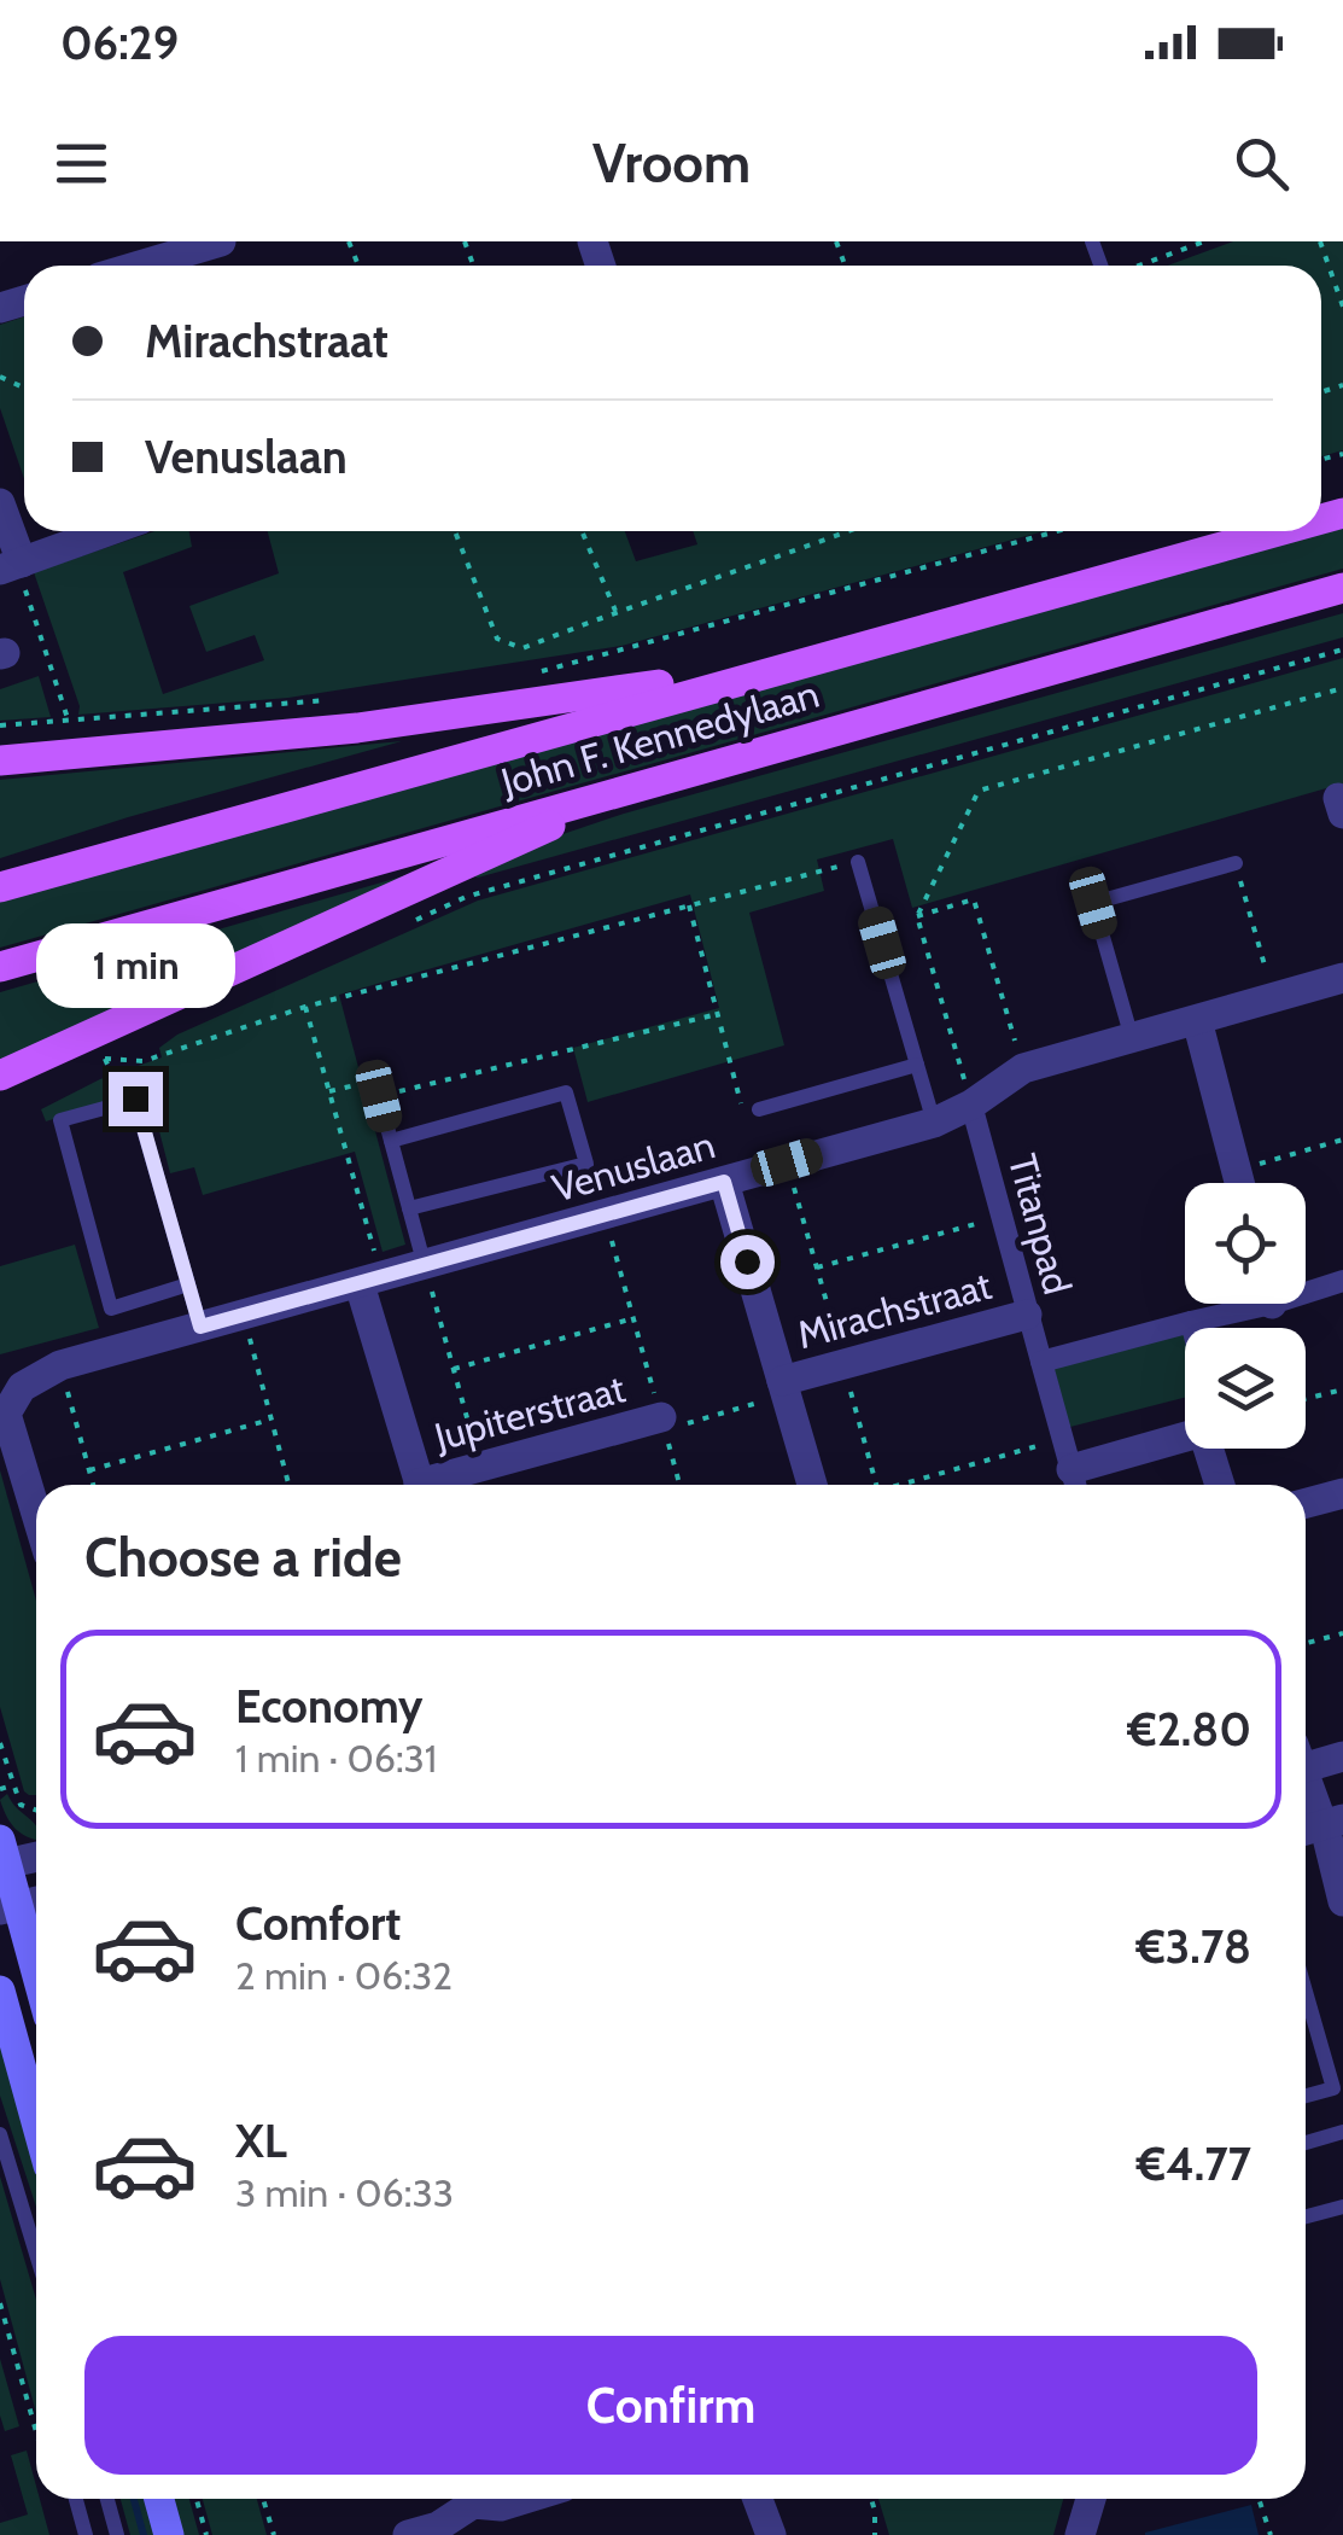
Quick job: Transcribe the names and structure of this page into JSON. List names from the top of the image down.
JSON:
{
  "streets": {
    "main road": ["John F. Kennedylaan"],
    "street": [
      "Venuslaan",
      "Titanpad",
      "Mirachstraat",
      "Jupiterstraat"
    ]
  },
  "crossings": [
    ["Venuslaan", "Titanpad"],
    ["Venuslaan", "Mirachstraat"],
    ["Venuslaan", "Jupiterstraat"],
    ["Titanpad", "Mirachstraat"]
  ],
  "page": {
    "status": "06:29",
    "header": "Vroom",
    "banner": ["Mirachstraat", "Venuslaan"],
    "bubble": "1 min",
    "heading": "Choose a ride",
    "list": [
      {
        "name": "Economy",
        "note": "1 min · 06:31",
        "value": "€2.80"
      },
      {
        "name": "Comfort",
        "note": "2 min · 06:32",
        "value": "€3.78"
      },
      {
        "name": "XL",
        "note": "3 min · 06:33",
        "value": "€4.77"
      }
    ],
    "buttons": "Confirm"
  }
}
